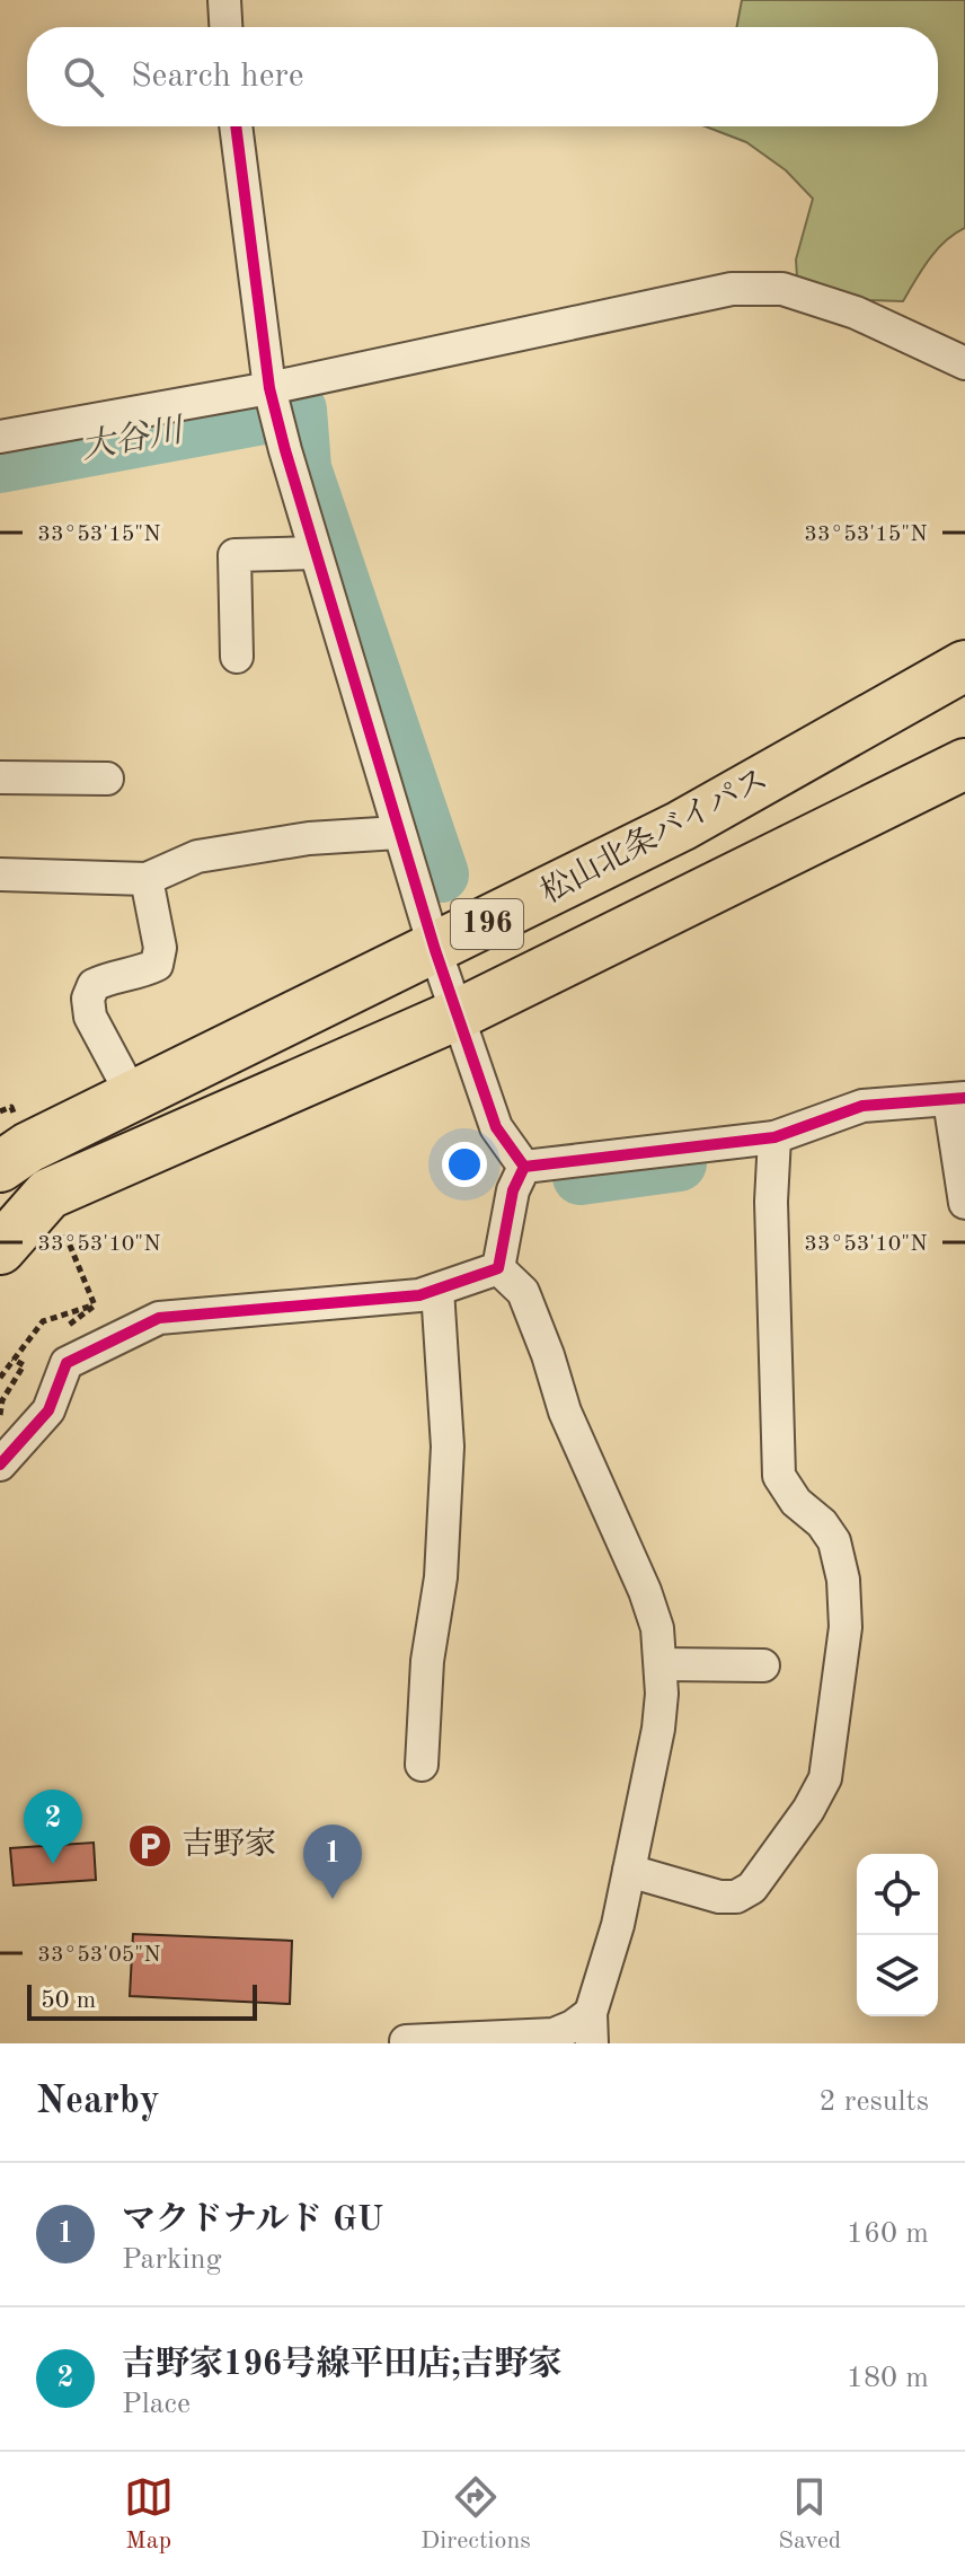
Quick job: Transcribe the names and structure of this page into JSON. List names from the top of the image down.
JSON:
{
  "streets": {
    "highway": ["松山北条バイパス", "196"]
  },
  "water": ["大谷川"],
  "places": {
    "parking": ["吉野家"]
  },
  "scale_bar": "50 m",
  "page": {
    "search": "Search here",
    "pins": ["2", "1"],
    "scale": "50 m",
    "heading": ["Nearby", "2 results"],
    "list": [
      {
        "mark": "1",
        "name": "マクドナルド GU",
        "note": "Parking",
        "value": "160 m"
      },
      {
        "mark": "2",
        "name": "吉野家196号線平田店;吉野家",
        "note": "Place",
        "value": "180 m"
      }
    ],
    "nav": ["Map", "Directions", "Saved"]
  },
  "coordinates": ["33°53'15\"N", "33°53'10\"N", "33°53'05\"N"]
}
